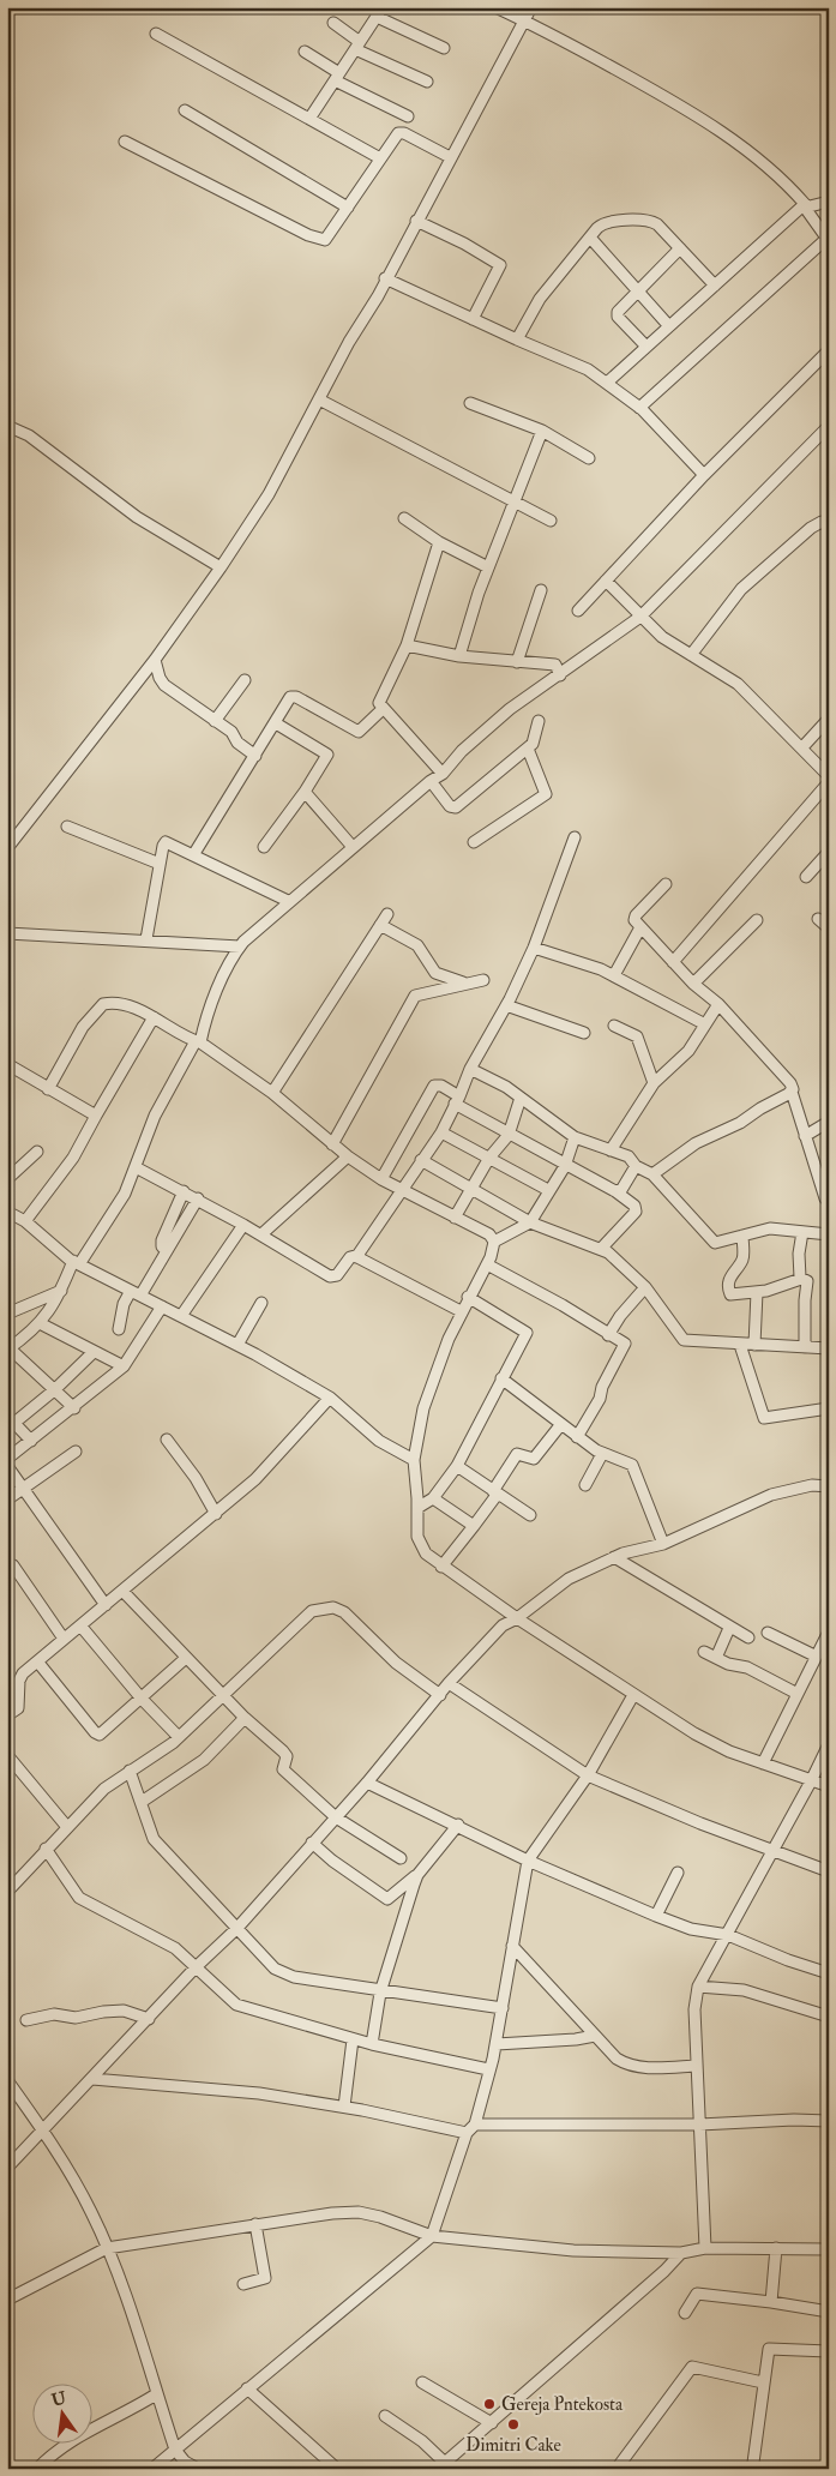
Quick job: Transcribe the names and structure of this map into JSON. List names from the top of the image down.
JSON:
{
  "places": ["Gereja Pntekosta", "Dimitri Cake"],
  "north": "top"
}
